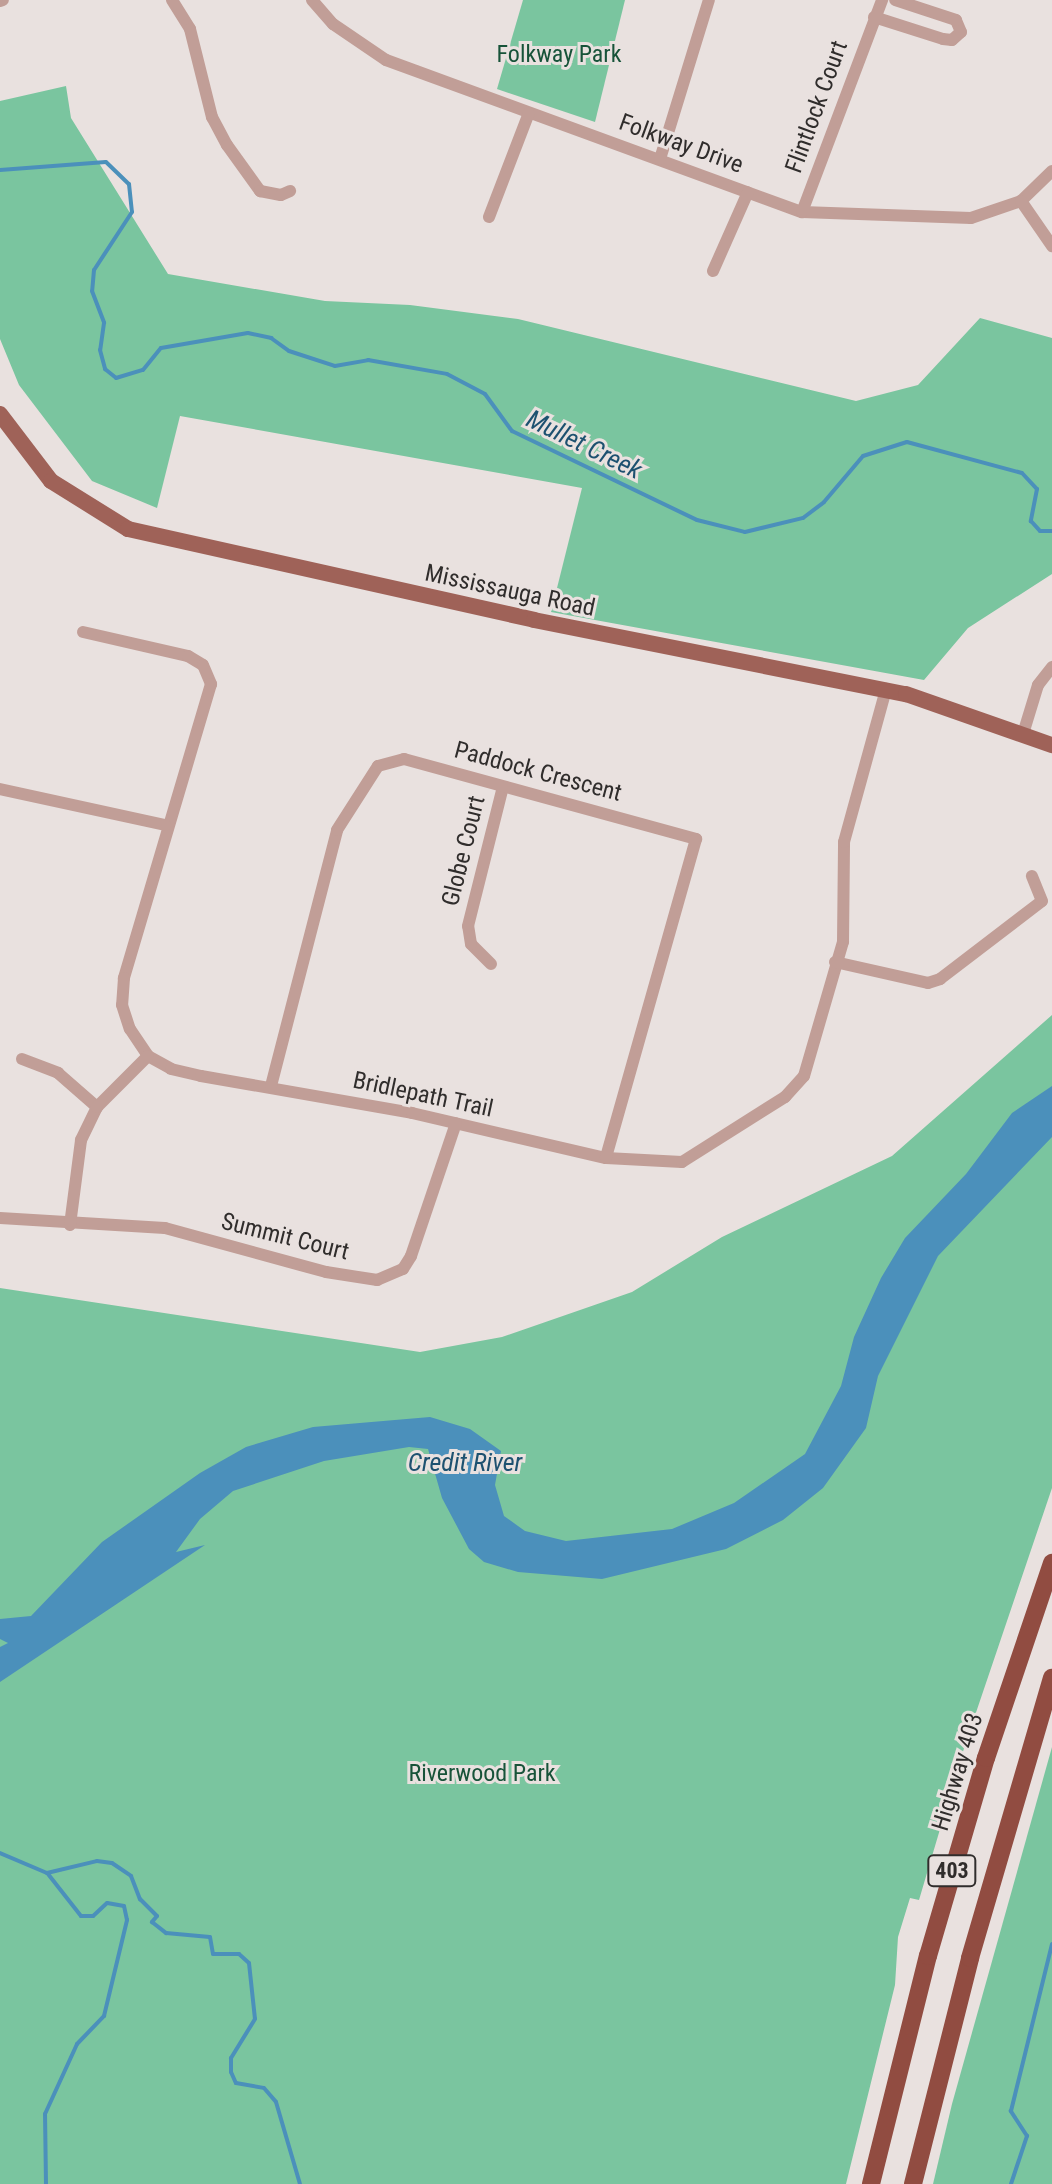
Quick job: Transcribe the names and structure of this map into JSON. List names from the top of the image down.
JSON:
{
  "streets": {
    "highway": ["Highway 403", "403"],
    "main road": ["Mississauga Road"],
    "street": [
      "Flintlock Court",
      "Folkway Drive",
      "Paddock Crescent",
      "Globe Court",
      "Bridlepath Trail",
      "Summit Court"
    ]
  },
  "crossings": [
    ["Flintlock Court", "Folkway Drive"],
    ["Mississauga Road", "Bridlepath Trail"],
    ["Paddock Crescent", "Globe Court"],
    ["Paddock Crescent", "Bridlepath Trail"],
    ["Bridlepath Trail", "Summit Court"]
  ],
  "water": ["Mullet Creek", "Credit River"],
  "parks": ["Folkway Park", "Riverwood Park"]
}
